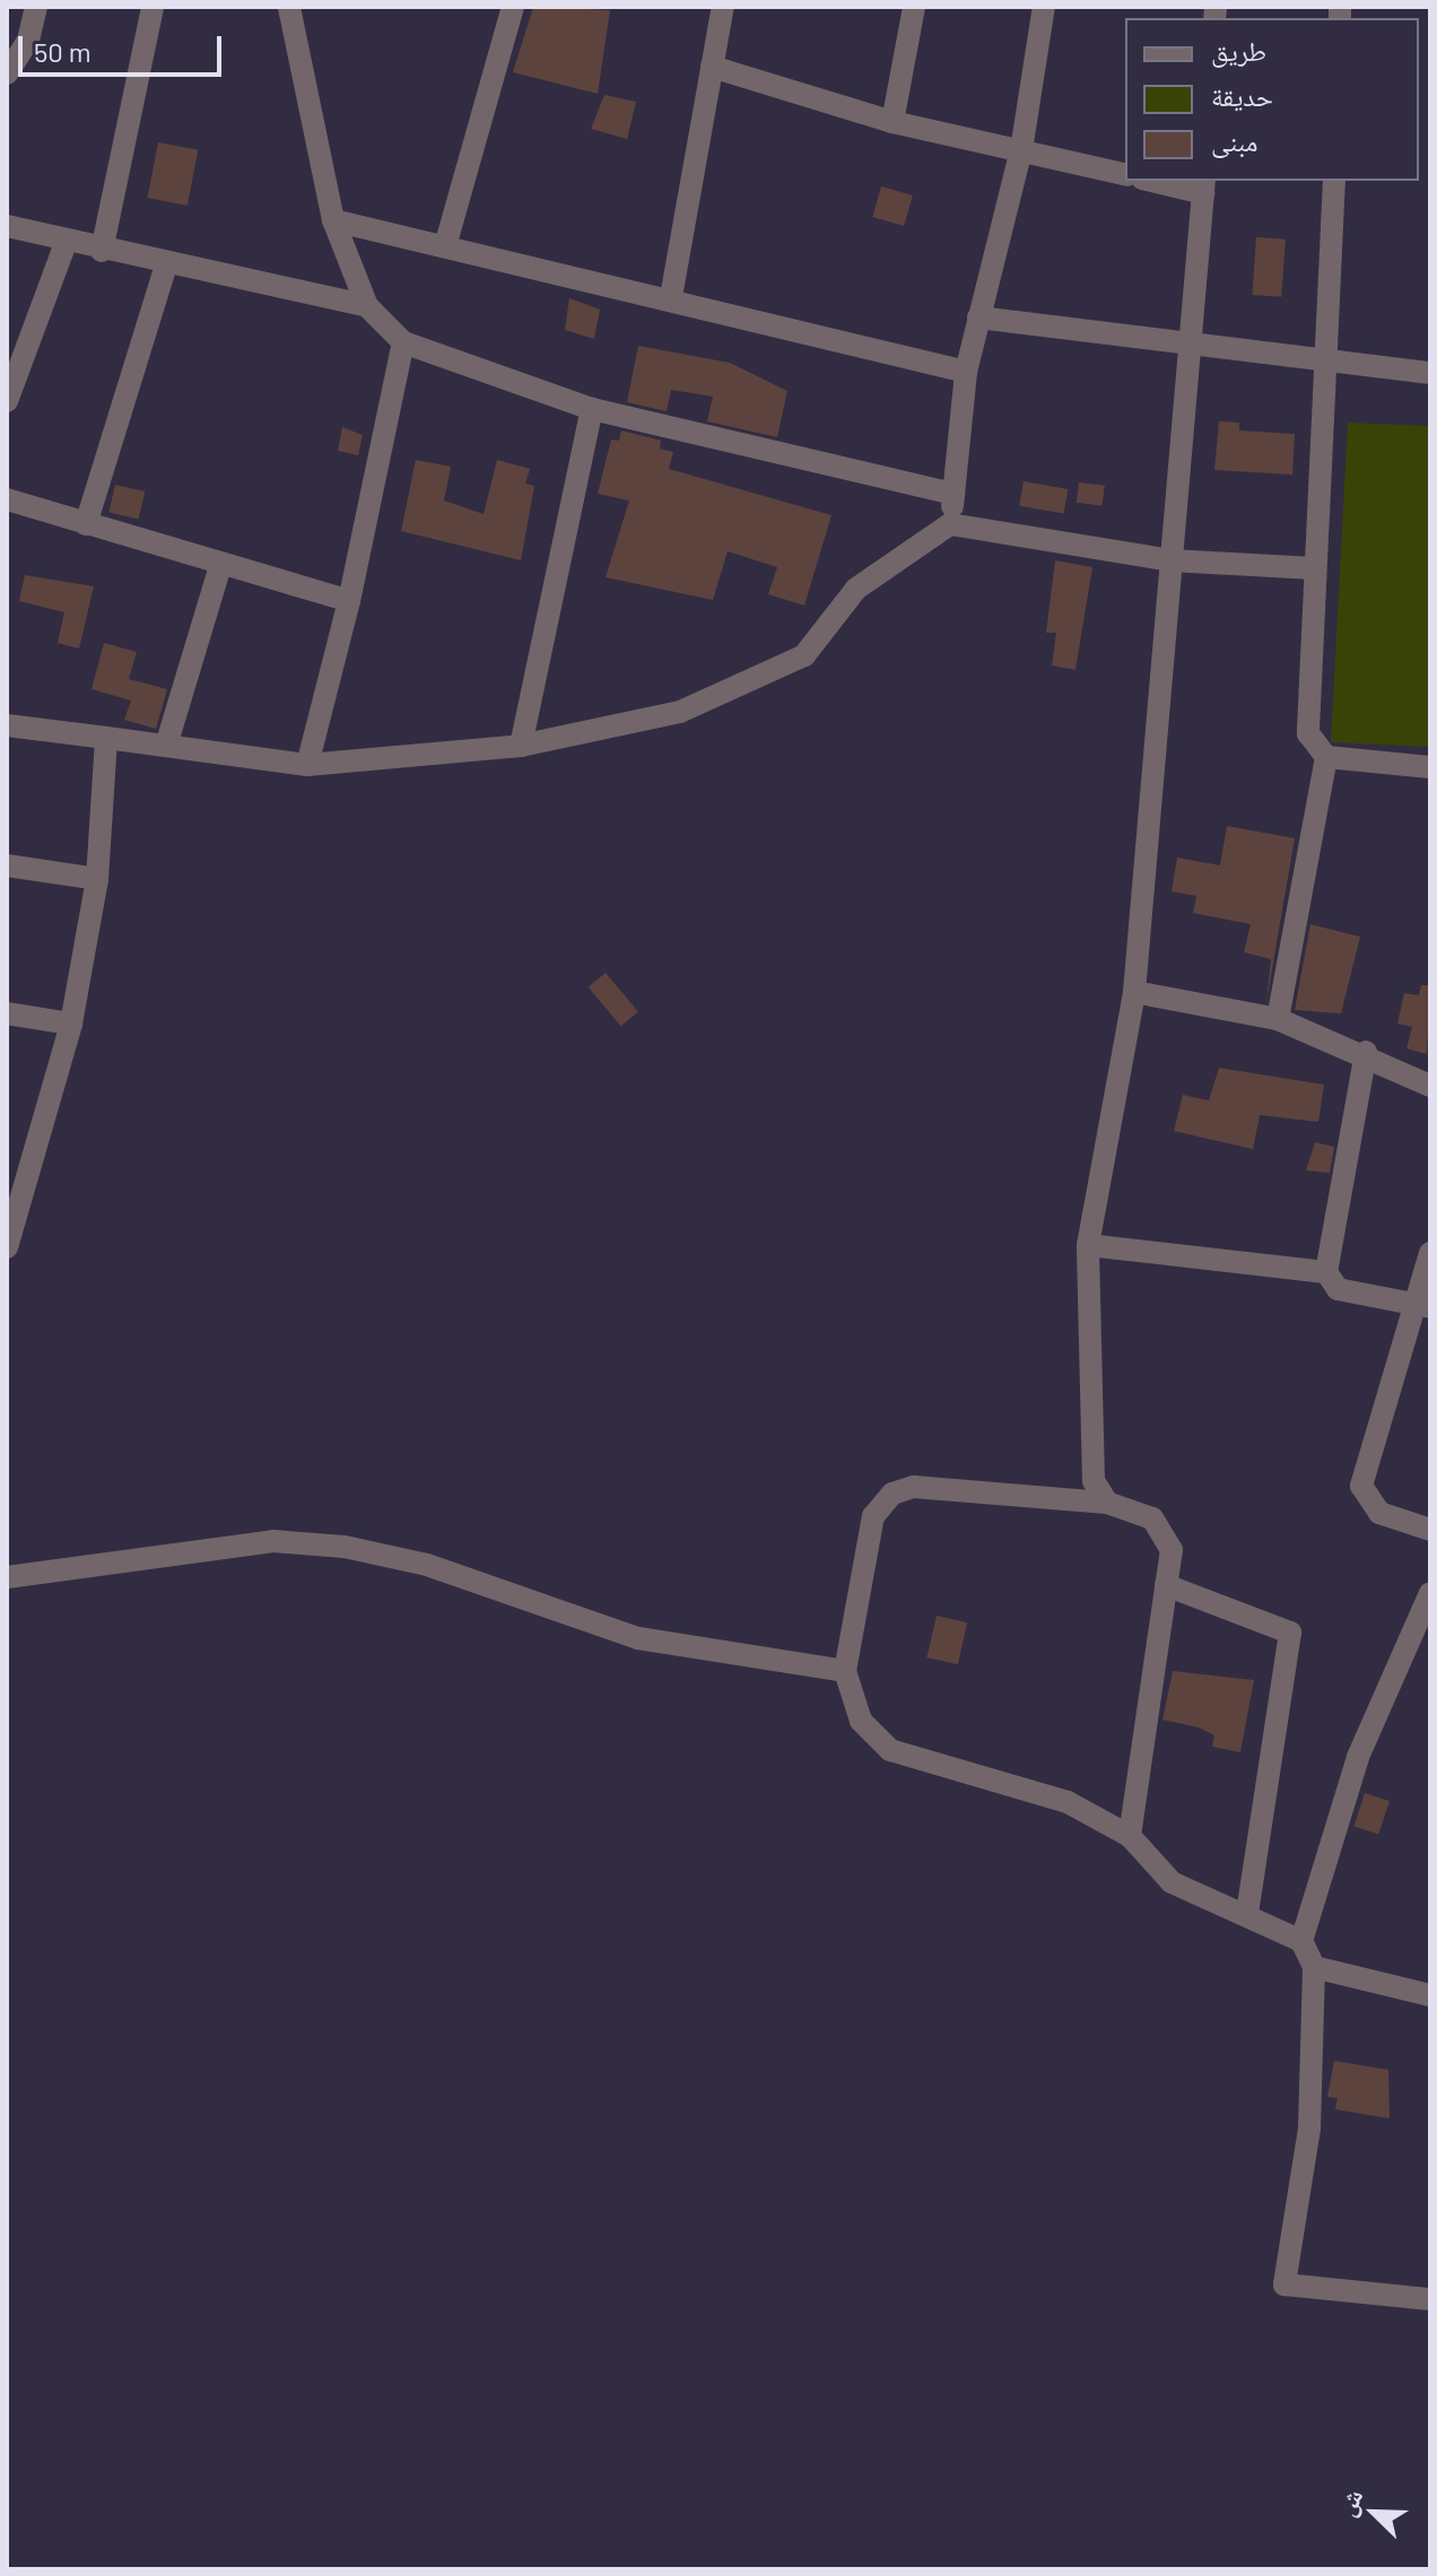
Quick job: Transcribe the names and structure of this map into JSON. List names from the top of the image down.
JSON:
{
  "legend": ["طريق", "حديقة", "مبنى"],
  "scale_bar": "50 m",
  "north": "top left"
}
